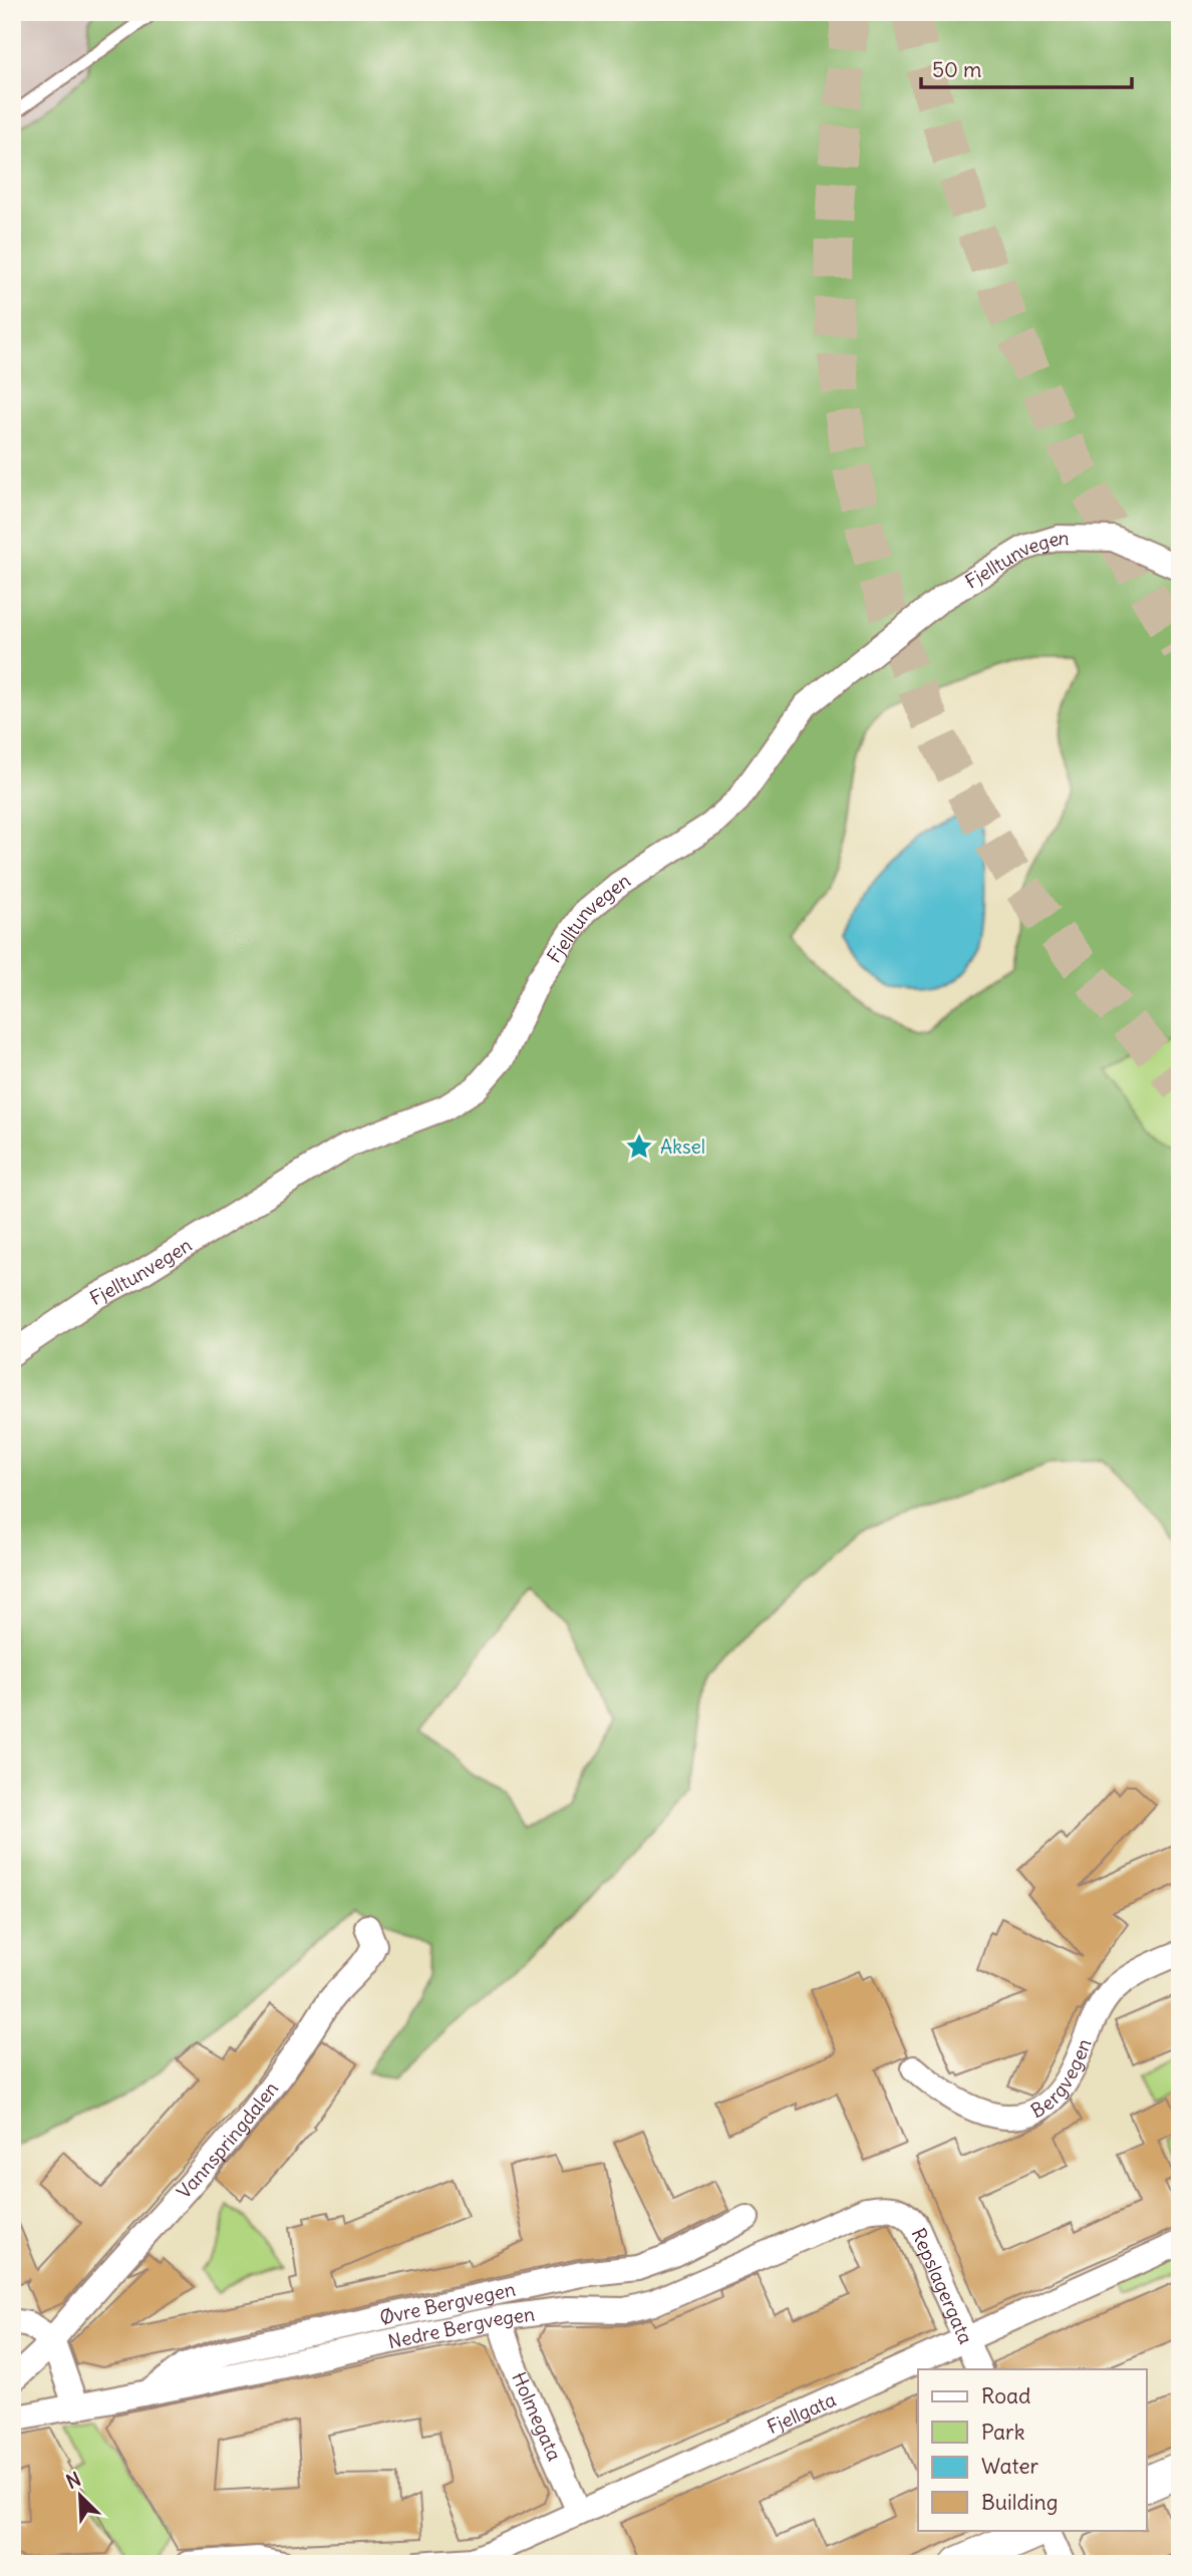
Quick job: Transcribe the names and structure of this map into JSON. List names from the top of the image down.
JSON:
{
  "streets": {
    "street": [
      "Fjelltunvegen",
      "Bergvegen",
      "Vannspringdalen",
      "Repslagergata",
      "Øvre Bergvegen",
      "Nedre Bergvegen",
      "Fjellgata",
      "Holmegata"
    ]
  },
  "crossings": [
    ["Repslagergata", "Nedre Bergvegen"],
    ["Repslagergata", "Fjellgata"],
    ["Øvre Bergvegen", "Nedre Bergvegen"],
    ["Nedre Bergvegen", "Holmegata"],
    ["Fjellgata", "Holmegata"]
  ],
  "places": {
    "place": ["Aksel"]
  },
  "legend": [
    "Road",
    "Park",
    "Water",
    "Building"
  ],
  "scale_bar": "50 m",
  "north": "top left"
}
